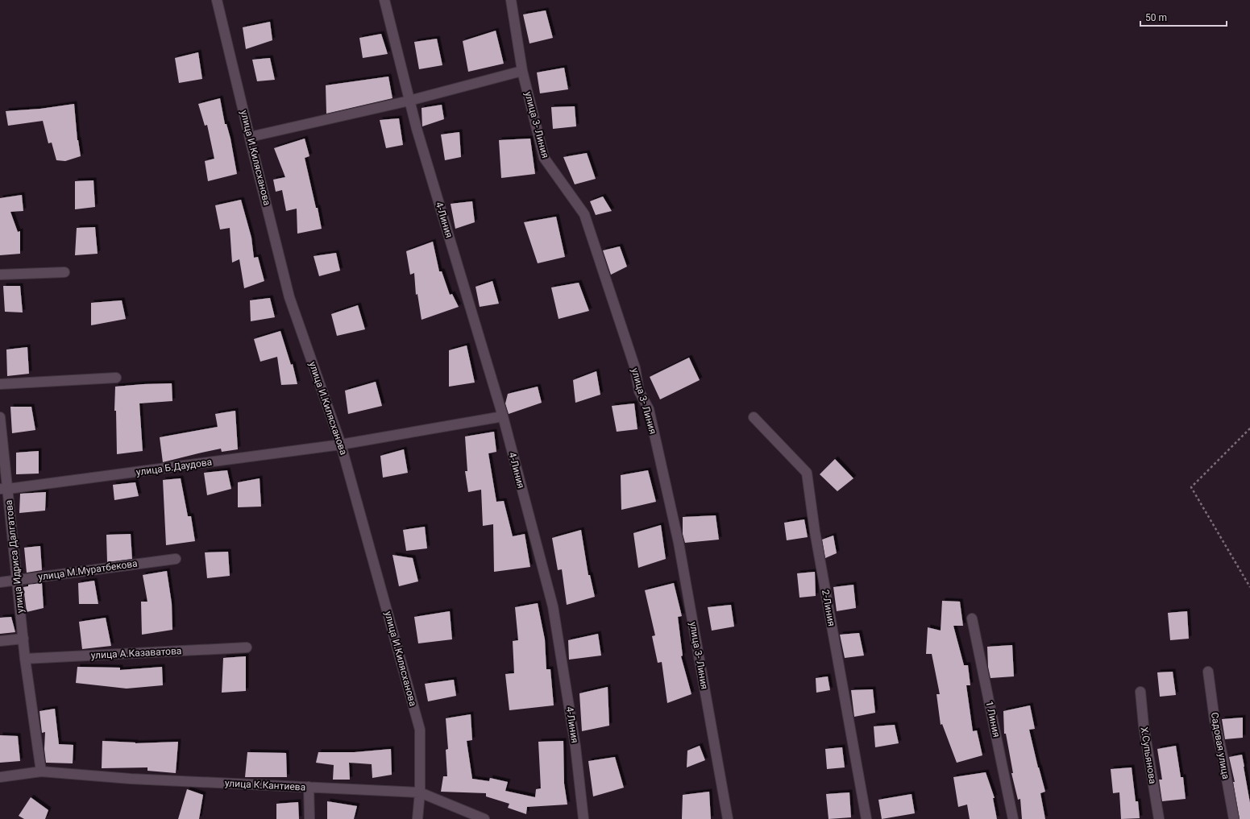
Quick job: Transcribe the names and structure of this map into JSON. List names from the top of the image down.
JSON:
{
  "streets": {
    "street": [
      "улица 3- Линия",
      "улица И.Килясханова",
      "4-Линия",
      "улица Б.Даудова",
      "улица Идриса Далгатова",
      "улица М.Муратбекова",
      "2-Линия",
      "улица А.Казаватова",
      "1 Линия",
      "Садовая улица",
      "Х.Супьянова",
      "улица К.Кантиева"
    ]
  },
  "crossings": [
    ["улица И.Килясханова", "улица Б.Даудова"],
    ["улица И.Килясханова", "улица К.Кантиева"],
    ["4-Линия", "улица Б.Даудова"],
    ["улица Б.Даудова", "улица Идриса Далгатова"],
    ["улица Идриса Далгатова", "улица М.Муратбекова"],
    ["улица Идриса Далгатова", "улица А.Казаватова"],
    ["улица Идриса Далгатова", "улица К.Кантиева"]
  ],
  "scale_bar": "50 m"
}
